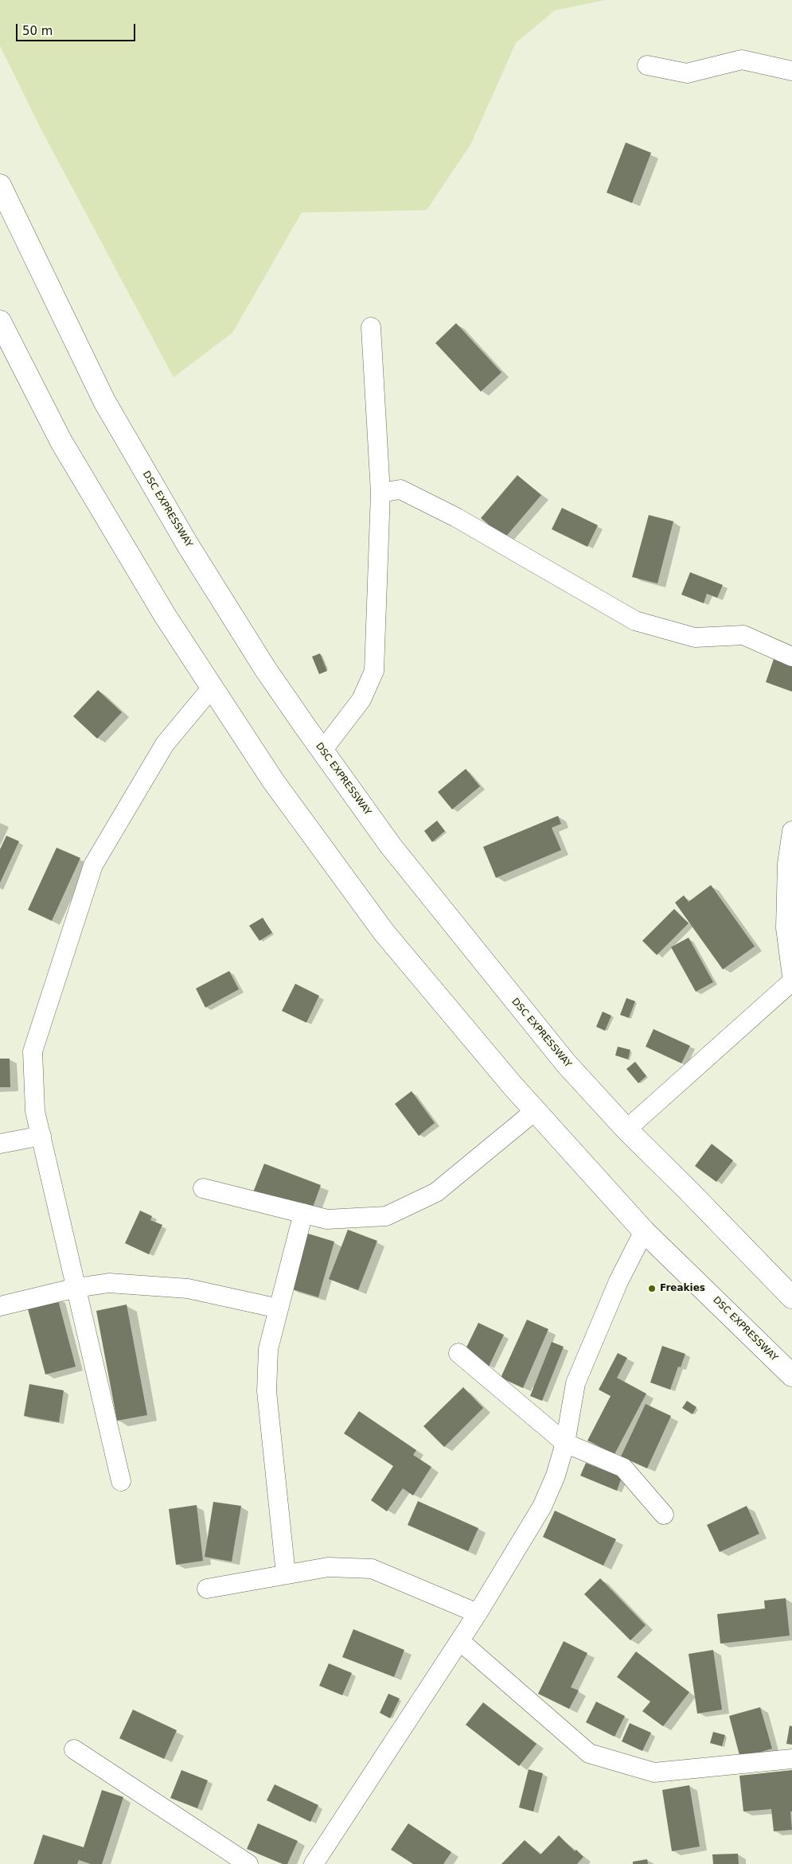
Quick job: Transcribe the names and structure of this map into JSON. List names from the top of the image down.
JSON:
{
  "streets": {
    "main road": ["DSC EXPRESSWAY"]
  },
  "places": ["Freakies"],
  "scale_bar": "50 m"
}
